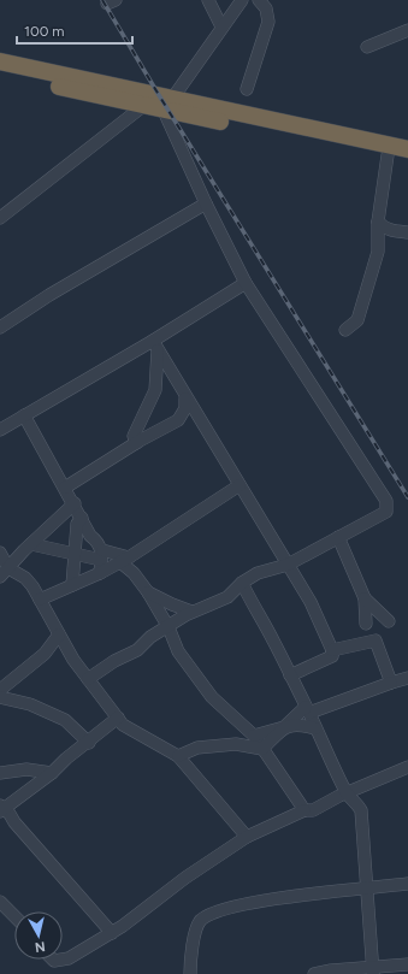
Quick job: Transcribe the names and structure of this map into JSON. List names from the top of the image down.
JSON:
{
  "scale_bar": "100 m",
  "north": "bottom"
}
